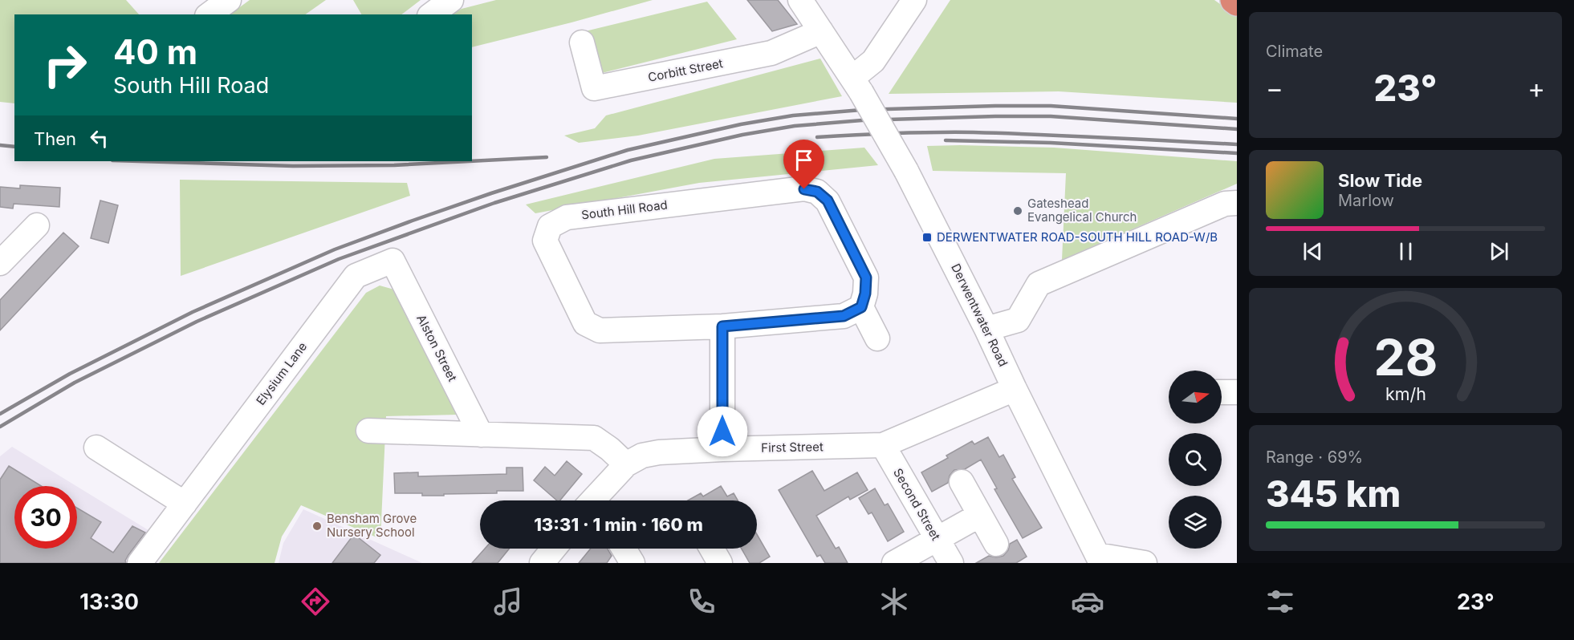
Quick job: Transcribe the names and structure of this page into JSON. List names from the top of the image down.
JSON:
{
  "streets": {
    "street": [
      "Corbitt Street",
      "South Hill Road",
      "Derwentwater Road",
      "Alston Street",
      "Elysium Lane",
      "First Street",
      "Second Street"
    ]
  },
  "crossings": [
    ["Corbitt Street", "Derwentwater Road"],
    ["Derwentwater Road", "First Street"],
    ["Alston Street", "Elysium Lane"],
    ["First Street", "Second Street"]
  ],
  "places": {
    "other": ["Gateshead Evangelical Church", "Bensham Grove Nursery School"],
    "transit": ["DERWENTWATER ROAD-SOUTH HILL ROAD-W/B"]
  },
  "north": "right",
  "page": {
    "tile": [
      "Climate",
      ["Range · 69%", "345 km"]
    ],
    "turn": ["40 m", "South Hill Road"],
    "heat": ["−", "23°", "+"],
    "then": "Then",
    "song": ["Slow Tide", "Marlow"],
    "limit": "30",
    "trip": "13:31 · 1 min · 160 m",
    "tabs": ["13:30", "23°"],
    "gauge": ["28", "km/h"]
  }
}
